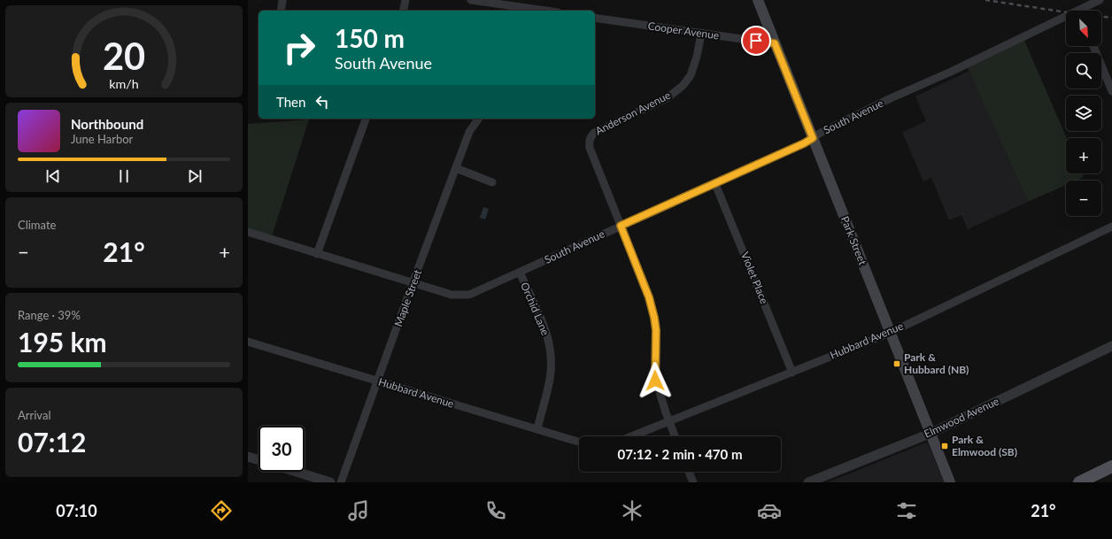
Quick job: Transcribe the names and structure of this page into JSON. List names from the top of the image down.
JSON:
{
  "streets": {
    "main road": ["Park Street"],
    "street": [
      "Cooper Avenue",
      "Anderson Avenue",
      "South Avenue",
      "Violet Place",
      "Maple Street",
      "Orchid Lane",
      "Hubbard Avenue",
      "Elmwood Avenue"
    ]
  },
  "crossings": [
    ["Cooper Avenue", "Anderson Avenue"],
    ["Cooper Avenue", "Park Street"],
    ["Anderson Avenue", "South Avenue"],
    ["Anderson Avenue", "Hubbard Avenue"],
    ["South Avenue", "Park Street"],
    ["South Avenue", "Violet Place"],
    ["South Avenue", "Maple Street"],
    ["South Avenue", "Orchid Lane"],
    ["Park Street", "Hubbard Avenue"],
    ["Park Street", "Elmwood Avenue"],
    ["Violet Place", "Hubbard Avenue"],
    ["Maple Street", "Hubbard Avenue"],
    ["Orchid Lane", "Hubbard Avenue"]
  ],
  "places": {
    "transit": ["Park & Hubbard (NB)", "Park & Elmwood (SB)"]
  },
  "north": "bottom right",
  "page": {
    "map_buttons": ["+", "−"],
    "turn": ["150 m", "South Avenue"],
    "then": "Then",
    "song": ["Northbound", "June Harbor"],
    "tile": [
      "Climate",
      ["Range · 39%", "195 km"],
      ["Arrival", "07:12"]
    ],
    "heat": ["−", "21°", "+"],
    "limit": "30",
    "trip": "07:12 · 2 min · 470 m",
    "tabs": ["07:10", "21°"],
    "gauge": ["20", "km/h"]
  }
}
